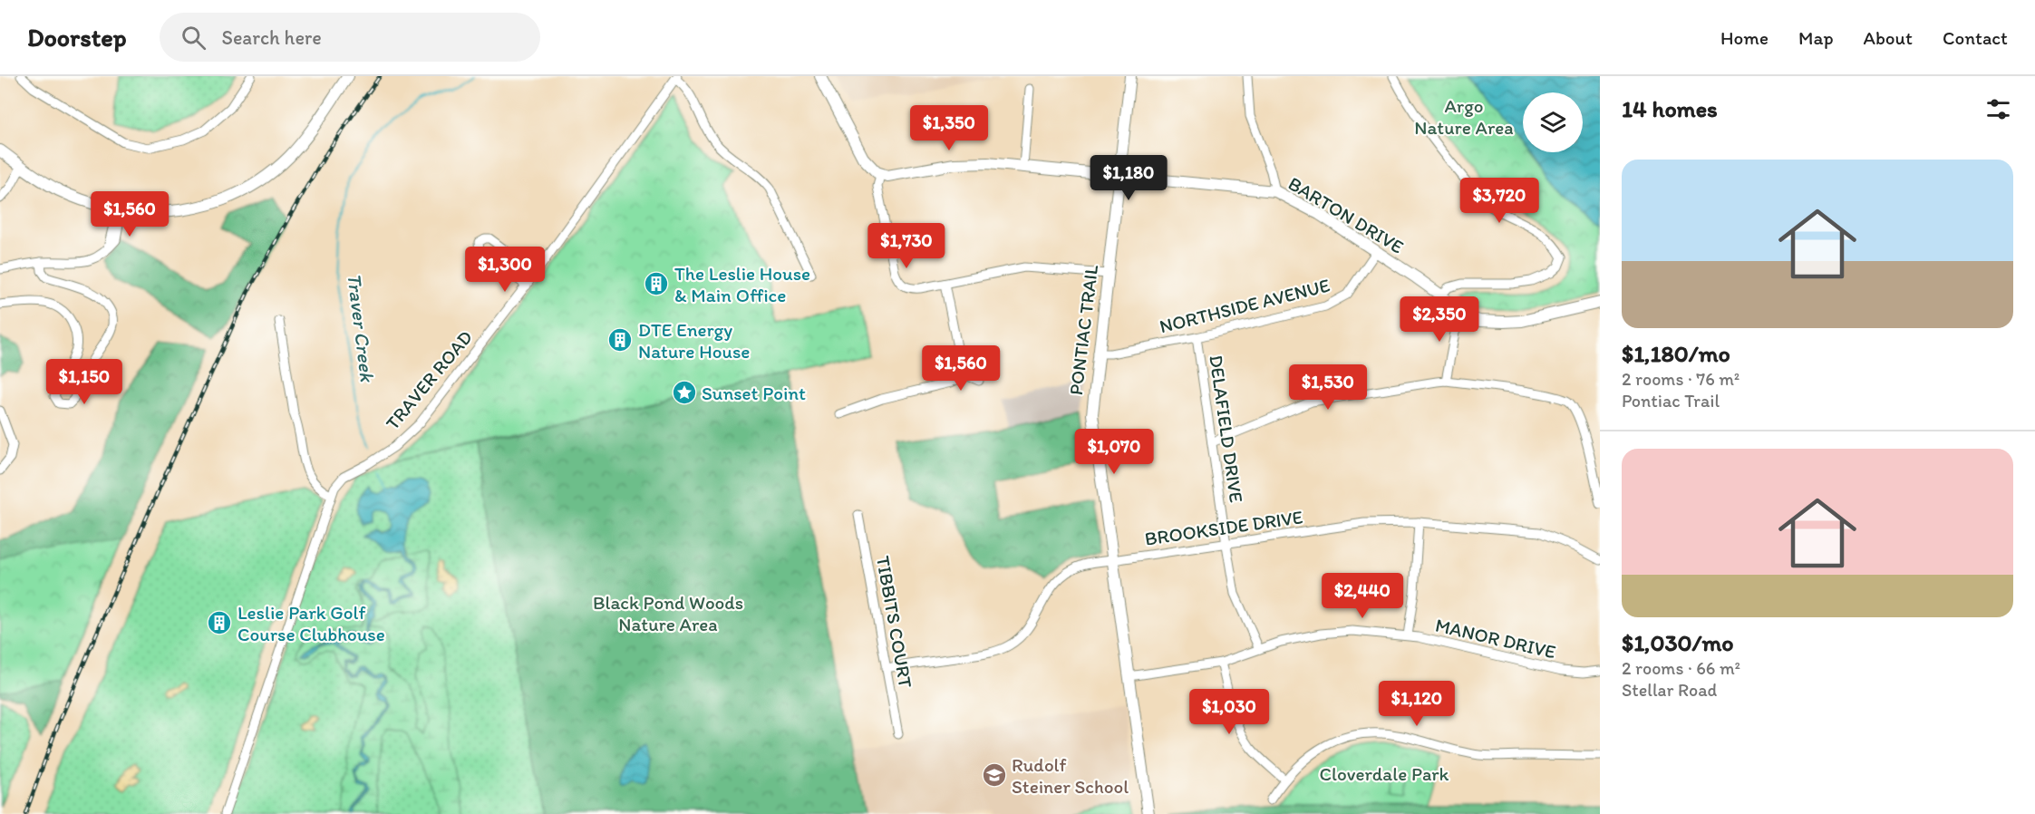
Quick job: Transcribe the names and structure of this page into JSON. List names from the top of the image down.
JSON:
{
  "streets": {
    "main road": ["BARTON DRIVE", "PONTIAC TRAIL"],
    "street": [
      "NORTHSIDE AVENUE",
      "TRAVER ROAD",
      "DELAFIELD DRIVE",
      "BROOKSIDE DRIVE",
      "TIBBITS COURT",
      "MANOR DRIVE"
    ]
  },
  "crossings": [
    ["BARTON DRIVE", "NORTHSIDE AVENUE"],
    ["BARTON DRIVE", "PONTIAC TRAIL"],
    ["NORTHSIDE AVENUE", "PONTIAC TRAIL"],
    ["NORTHSIDE AVENUE", "DELAFIELD DRIVE"],
    ["PONTIAC TRAIL", "BROOKSIDE DRIVE"],
    ["PONTIAC TRAIL", "MANOR DRIVE"],
    ["DELAFIELD DRIVE", "BROOKSIDE DRIVE"],
    ["DELAFIELD DRIVE", "MANOR DRIVE"],
    ["BROOKSIDE DRIVE", "TIBBITS COURT"]
  ],
  "water": ["Traver Creek"],
  "parks": ["Argo Nature Area", "Black Pond Woods Nature Area", "Cloverdale Park"],
  "places": {
    "building": ["The Leslie House & Main Office", "DTE Energy Nature House", "Leslie Park Golf Course Clubhouse"],
    "place": ["Sunset Point"],
    "school or university": ["Rudolf Steiner School"]
  },
  "page": {
    "header": "Doorstep",
    "search": "Search here",
    "nav": [
      "Home",
      "Map",
      "About",
      "Contact"
    ],
    "heading": "14 homes",
    "price": [
      "$1,350",
      "$1,180",
      "$3,720",
      "$1,560",
      "$1,730",
      "$1,300",
      "$2,350",
      "$1,560",
      "$1,150",
      "$1,530",
      "$1,070",
      "$2,440",
      "$1,120",
      "$1,030"
    ],
    "list": [
      {
        "name": "$1,180/mo",
        "note": "2 rooms · 76 m² · Pontiac Trail"
      },
      {
        "name": "$1,030/mo",
        "note": "2 rooms · 66 m² · Stellar Road"
      }
    ]
  }
}
